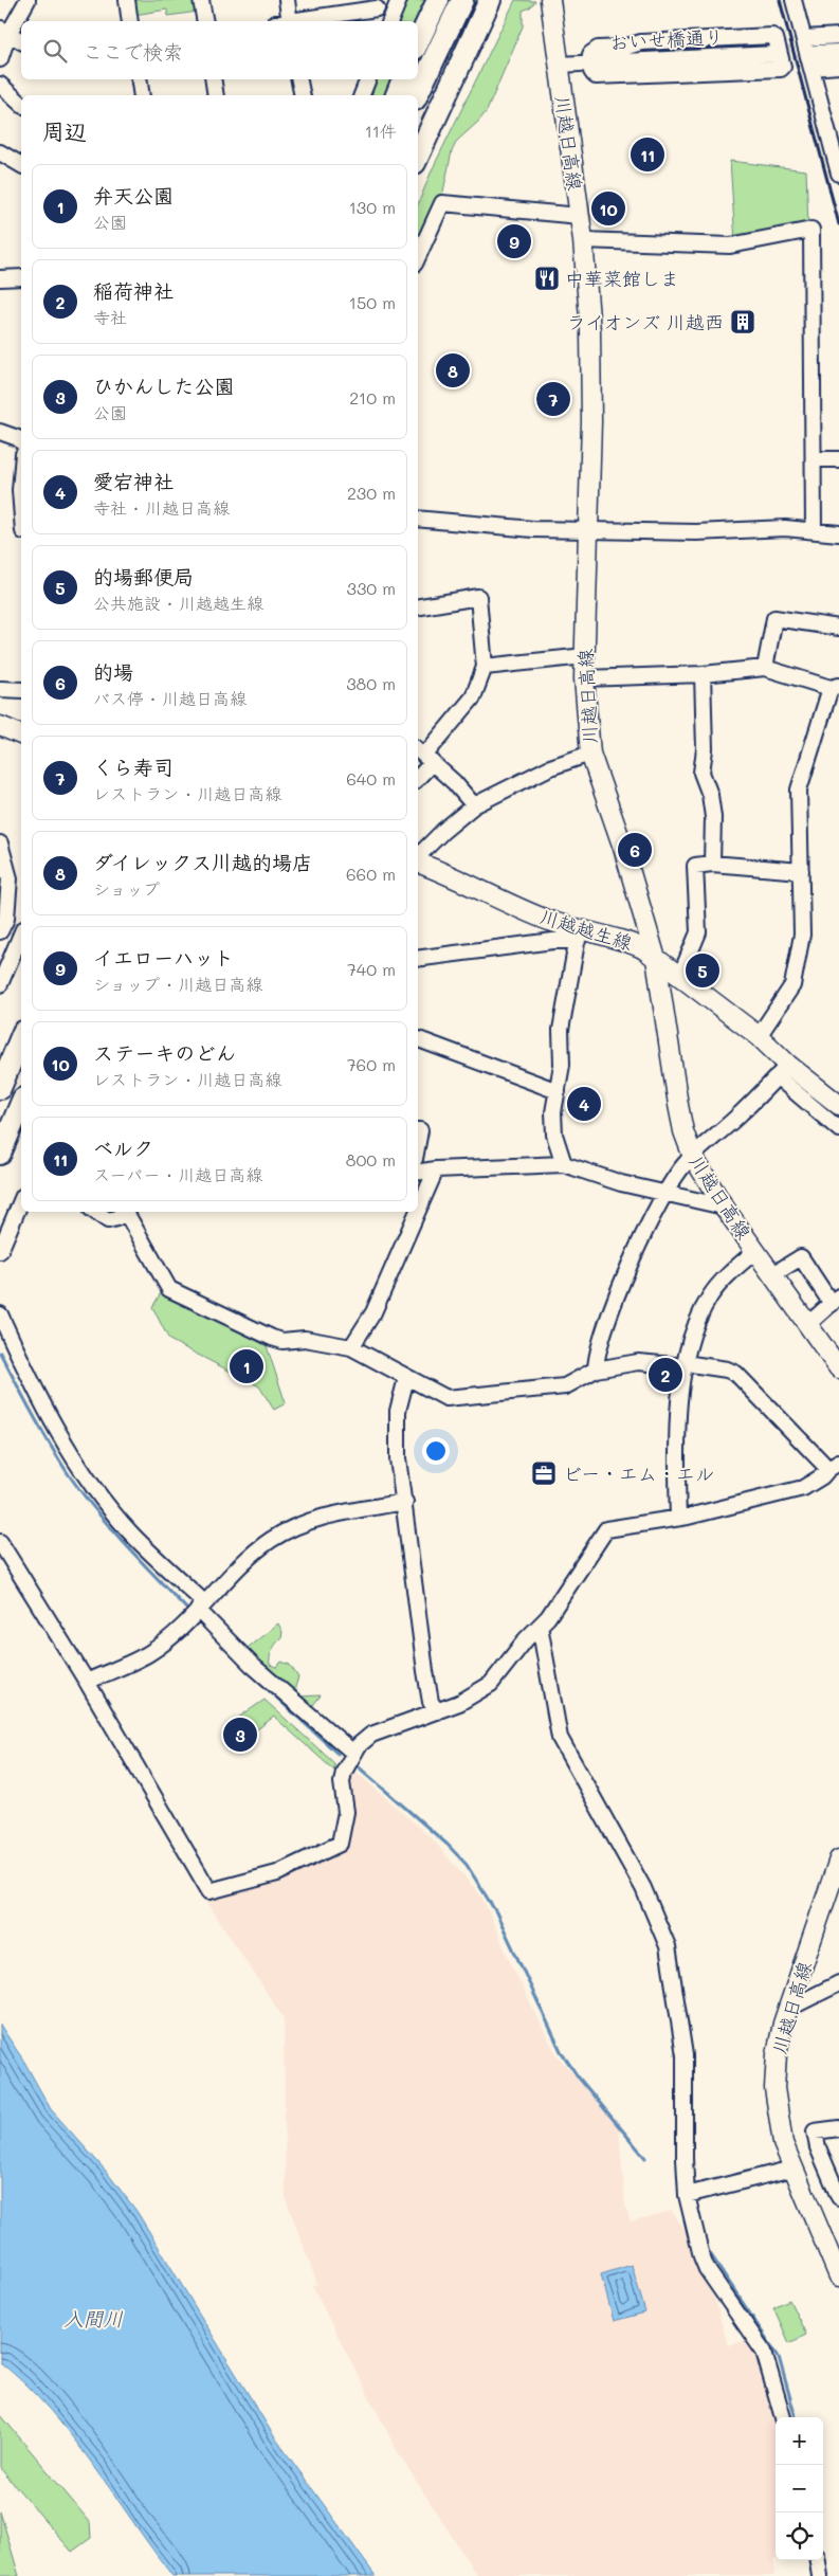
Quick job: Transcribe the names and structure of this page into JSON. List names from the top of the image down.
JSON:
{
  "streets": {
    "main road": ["川越日高線", "川越越生線"],
    "street": ["おいせ橋通り"]
  },
  "crossings": [
    ["おいせ橋通り", "川越日高線"],
    ["川越日高線", "川越越生線"]
  ],
  "water": ["入間川"],
  "places": {
    "restaurant": ["中華菜館しま"],
    "building": ["ライオンズ 川越西"],
    "office": ["ビー・エム・エル"]
  },
  "page": {
    "search": "ここで検索",
    "heading": ["周辺", "11件"],
    "pins": [
      "11",
      "10",
      "9",
      "8",
      "7",
      "6",
      "5",
      "4",
      "1",
      "2",
      "3"
    ],
    "list": [
      {
        "mark": "1",
        "name": "弁天公園",
        "note": "公園",
        "value": "130 m"
      },
      {
        "mark": "2",
        "name": "稲荷神社",
        "note": "寺社",
        "value": "150 m"
      },
      {
        "mark": "3",
        "name": "ひかんした公園",
        "note": "公園",
        "value": "210 m"
      },
      {
        "mark": "4",
        "name": "愛宕神社",
        "note": "寺社 · 川越日高線",
        "value": "230 m"
      },
      {
        "mark": "5",
        "name": "的場郵便局",
        "note": "公共施設 · 川越越生線",
        "value": "330 m"
      },
      {
        "mark": "6",
        "name": "的場",
        "note": "バス停 · 川越日高線",
        "value": "380 m"
      },
      {
        "mark": "7",
        "name": "くら寿司",
        "note": "レストラン · 川越日高線",
        "value": "640 m"
      },
      {
        "mark": "8",
        "name": "ダイレックス川越的場店",
        "note": "ショップ",
        "value": "660 m"
      },
      {
        "mark": "9",
        "name": "イエローハット",
        "note": "ショップ · 川越日高線",
        "value": "740 m"
      },
      {
        "mark": "10",
        "name": "ステーキのどん",
        "note": "レストラン · 川越日高線",
        "value": "760 m"
      },
      {
        "mark": "11",
        "name": "ベルク",
        "note": "スーパー · 川越日高線",
        "value": "800 m"
      }
    ],
    "map_buttons": ["+", "−"]
  }
}
